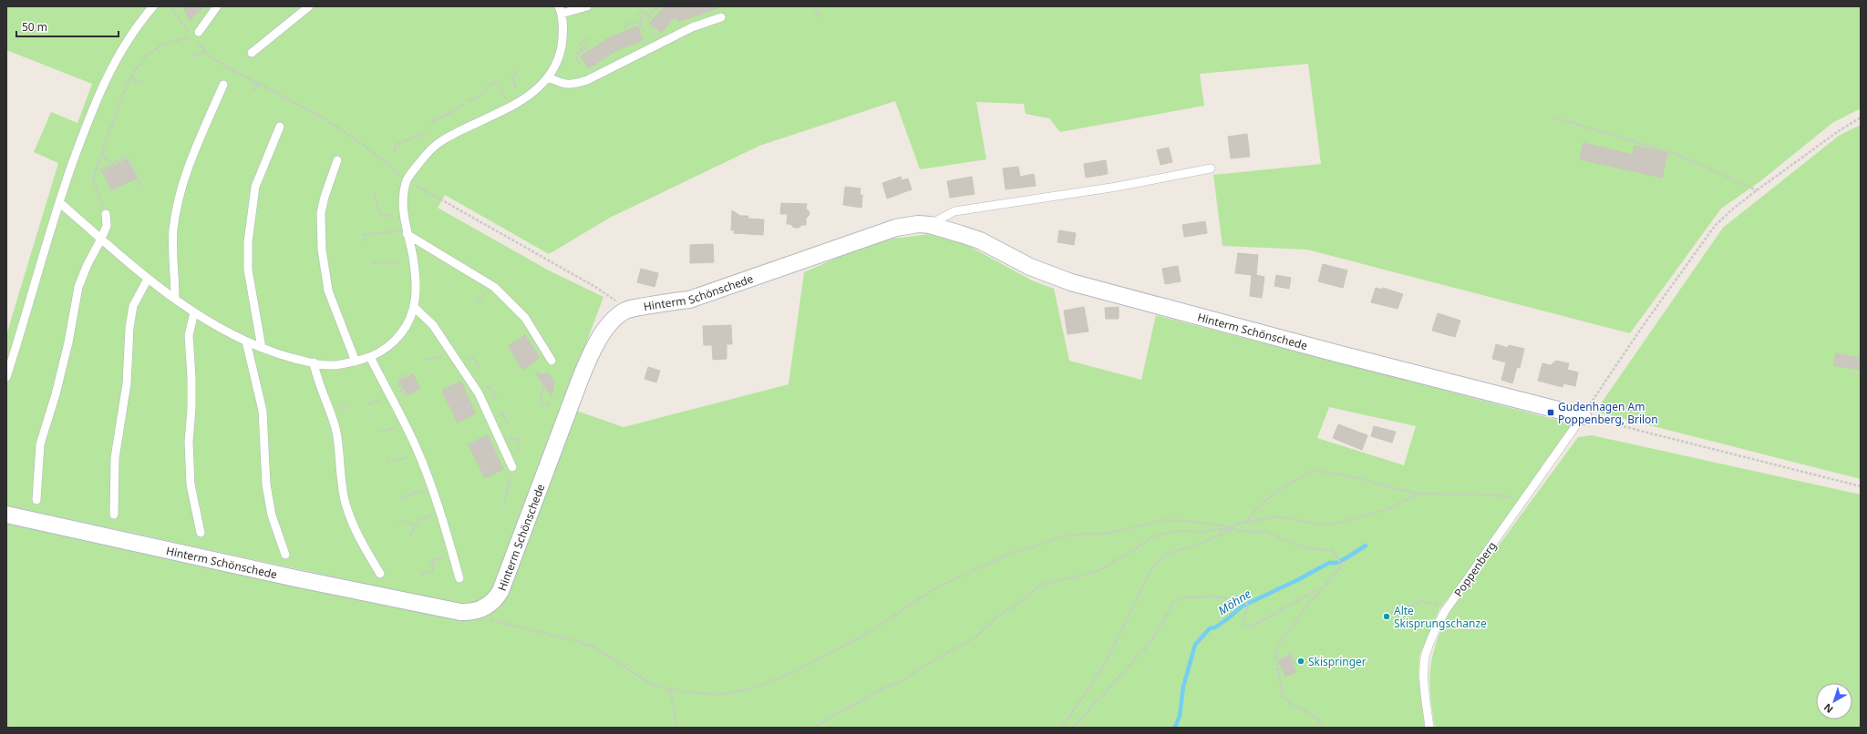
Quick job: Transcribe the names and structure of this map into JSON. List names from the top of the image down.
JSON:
{
  "streets": {
    "street": ["Hinterm Schönschede"],
    "lane": ["Poppenberg"]
  },
  "crossings": [
    ["Hinterm Schönschede", "Poppenberg"]
  ],
  "water": ["Möhne"],
  "places": {
    "transit": ["Gudenhagen Am Poppenberg, Brilon"],
    "other": ["Alte Skisprungschanze", "Skispringer"]
  },
  "scale_bar": "50 m",
  "north": "bottom left"
}
